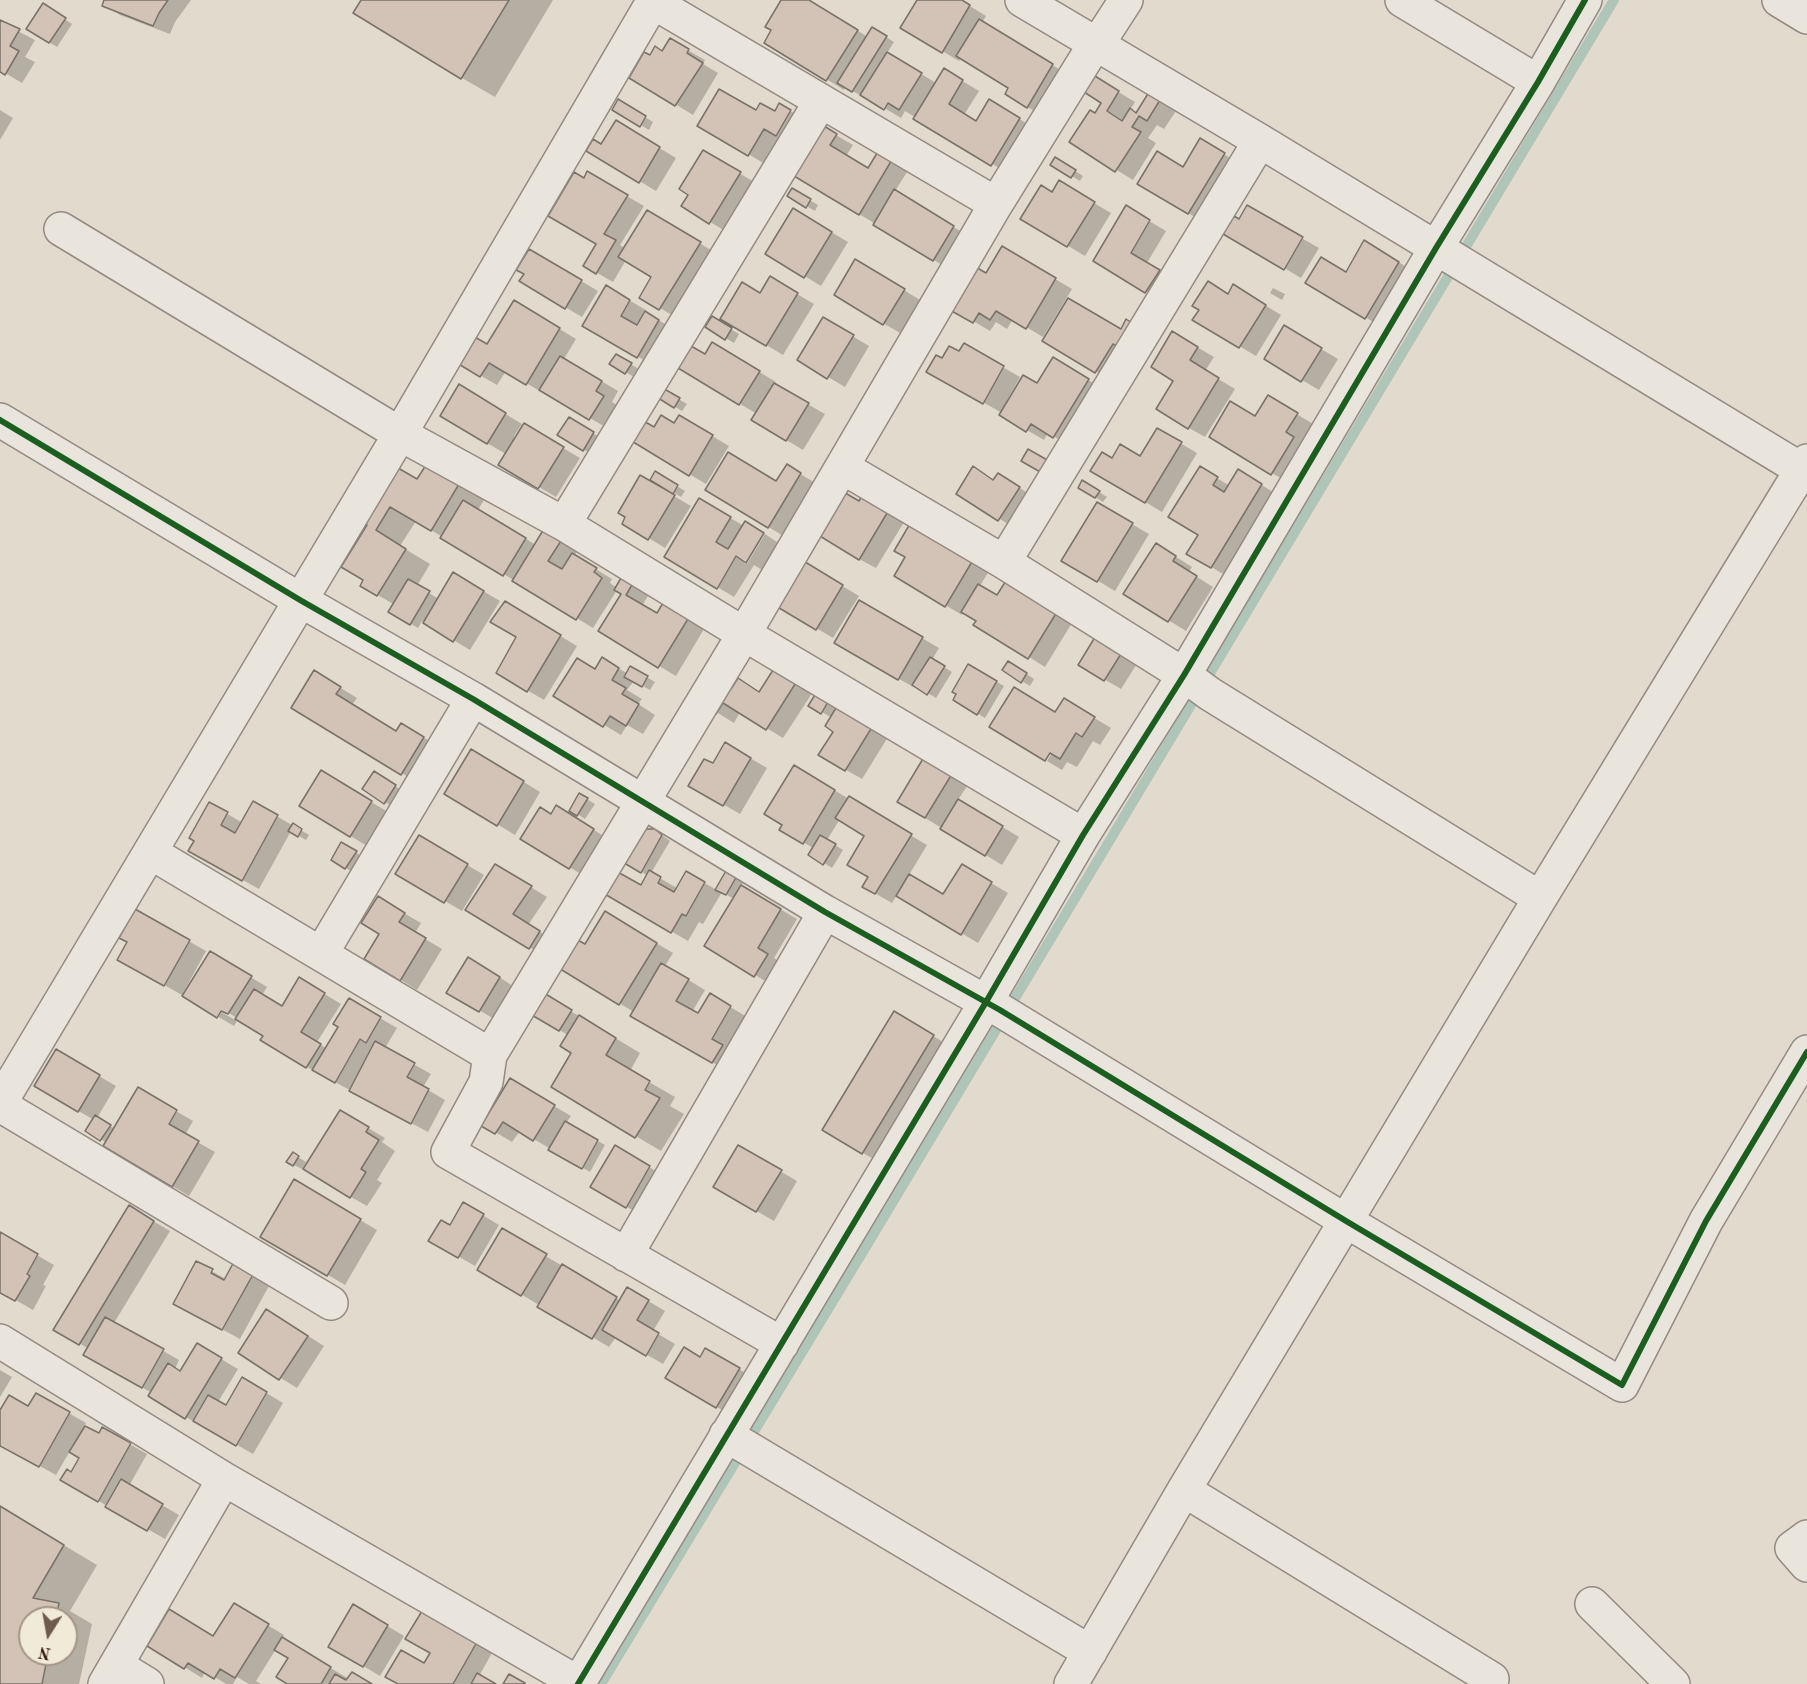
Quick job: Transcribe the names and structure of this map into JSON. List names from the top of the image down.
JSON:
{
  "north": "bottom"
}
